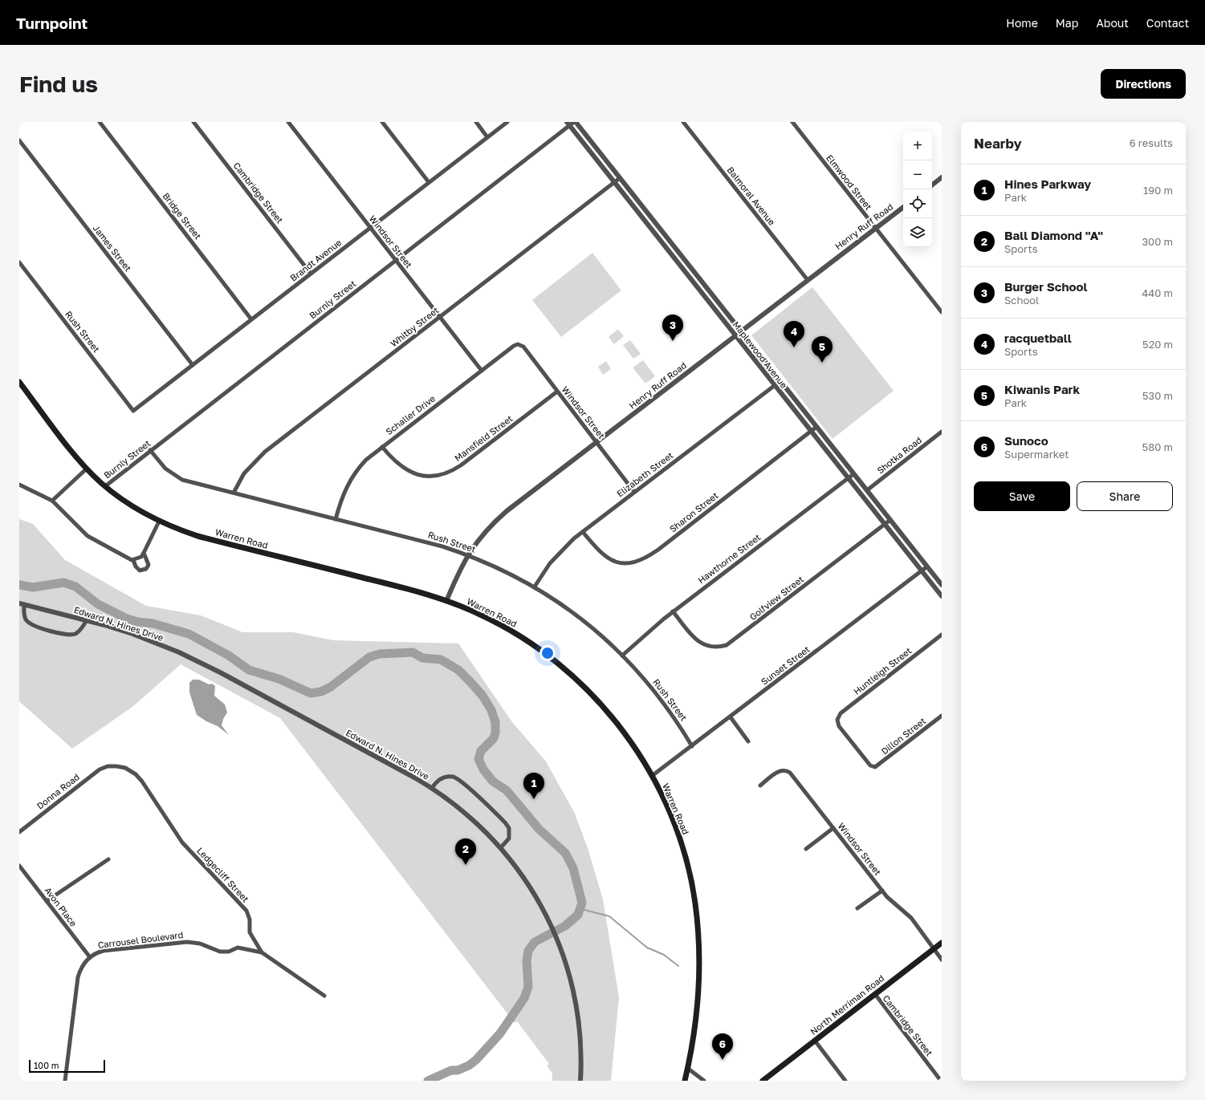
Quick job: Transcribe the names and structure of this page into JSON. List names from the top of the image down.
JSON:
{
  "streets": {
    "main road": ["Warren Road", "North Merriman Road"],
    "street": [
      "Elmwood Street",
      "Cambridge Street",
      "Balmoral Avenue",
      "Bridge Street",
      "Henry Ruff Road",
      "Windsor Street",
      "James Street",
      "Brandt Avenue",
      "Burnly Street",
      "Whitby Street",
      "Rush Street",
      "Maplewood Avenue",
      "Schaller Drive",
      "Mansfield Street",
      "Shotka Road",
      "Elizabeth Street",
      "Sharon Street",
      "Hawthorne Street",
      "Golfview Street",
      "Edward N. Hines Drive",
      "Sunset Street",
      "Huntleigh Street",
      "Dillon Street",
      "Donna Road",
      "Ledgecliff Street",
      "Avon Place",
      "Carrousel Boulevard"
    ]
  },
  "crossings": [
    ["Elmwood Street", "Henry Ruff Road"],
    ["Cambridge Street", "Brandt Avenue"],
    ["Cambridge Street", "North Merriman Road"],
    ["Balmoral Avenue", "Henry Ruff Road"],
    ["Bridge Street", "Brandt Avenue"],
    ["Henry Ruff Road", "Windsor Street"],
    ["Henry Ruff Road", "Rush Street"],
    ["Henry Ruff Road", "Maplewood Avenue"],
    ["Henry Ruff Road", "Warren Road"],
    ["Windsor Street", "Brandt Avenue"],
    ["Windsor Street", "Burnly Street"],
    ["Windsor Street", "Whitby Street"],
    ["Windsor Street", "Schaller Drive"],
    ["Windsor Street", "Mansfield Street"],
    ["Windsor Street", "Elizabeth Street"],
    ["Windsor Street", "North Merriman Road"],
    ["James Street", "Brandt Avenue"],
    ["Brandt Avenue", "Rush Street"],
    ["Burnly Street", "Rush Street"],
    ["Burnly Street", "Maplewood Avenue"],
    ["Burnly Street", "Warren Road"],
    ["Whitby Street", "Rush Street"],
    ["Whitby Street", "Maplewood Avenue"],
    ["Rush Street", "Schaller Drive"],
    ["Rush Street", "Elizabeth Street"],
    ["Rush Street", "Hawthorne Street"],
    ["Rush Street", "Sunset Street"],
    ["Maplewood Avenue", "Shotka Road"],
    ["Maplewood Avenue", "Elizabeth Street"],
    ["Maplewood Avenue", "Sharon Street"],
    ["Maplewood Avenue", "Hawthorne Street"],
    ["Maplewood Avenue", "Golfview Street"],
    ["Maplewood Avenue", "Sunset Street"],
    ["Schaller Drive", "Mansfield Street"],
    ["Elizabeth Street", "Sharon Street"],
    ["Warren Road", "Sunset Street"],
    ["Hawthorne Street", "Golfview Street"],
    ["Huntleigh Street", "Dillon Street"],
    ["Donna Road", "Ledgecliff Street"],
    ["Ledgecliff Street", "Carrousel Boulevard"],
    ["Avon Place", "Carrousel Boulevard"]
  ],
  "scale_bar": "100 m",
  "page": {
    "header": "Turnpoint",
    "nav": [
      "Home",
      "Map",
      "About",
      "Contact"
    ],
    "buttons": [
      "Directions",
      ["Save", "Share"]
    ],
    "title": "Find us",
    "heading": ["Nearby", "6 results"],
    "map_buttons": ["+", "−"],
    "list": [
      {
        "mark": "1",
        "name": "Hines Parkway",
        "note": "Park",
        "value": "190 m"
      },
      {
        "mark": "2",
        "name": "Ball Diamond \"A\"",
        "note": "Sports",
        "value": "300 m"
      },
      {
        "mark": "3",
        "name": "Burger School",
        "note": "School",
        "value": "440 m"
      },
      {
        "mark": "4",
        "name": "racquetball",
        "note": "Sports",
        "value": "520 m"
      },
      {
        "mark": "5",
        "name": "Kiwanis Park",
        "note": "Park",
        "value": "530 m"
      },
      {
        "mark": "6",
        "name": "Sunoco",
        "note": "Supermarket",
        "value": "580 m"
      }
    ],
    "pins": [
      "3",
      "4",
      "5",
      "1",
      "2",
      "6"
    ],
    "scale": "100 m"
  }
}
